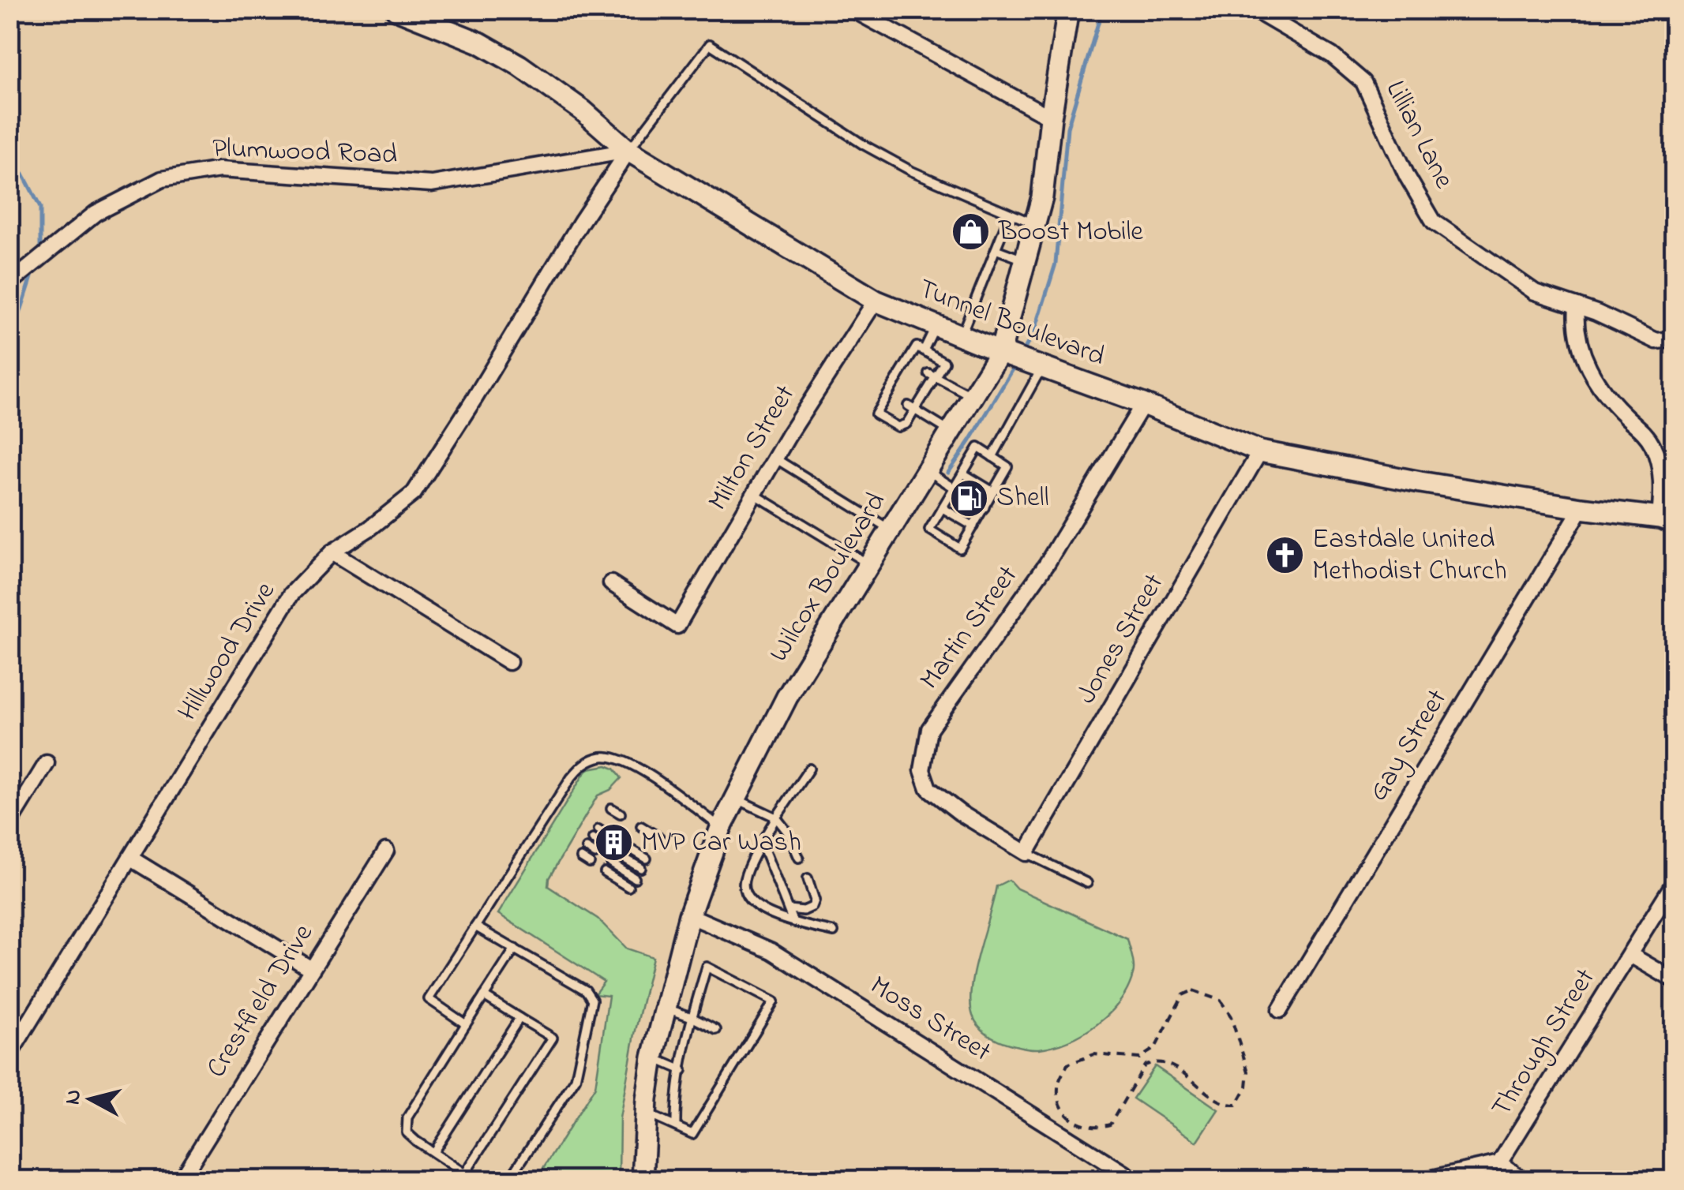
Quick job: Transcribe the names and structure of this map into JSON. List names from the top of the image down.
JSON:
{
  "streets": {
    "main road": ["Tunnel Boulevard", "Wilcox Boulevard"],
    "street": [
      "Lillian Lane",
      "Plumwood Road",
      "Milton Street",
      "Martin Street",
      "Jones Street",
      "Hillwood Drive",
      "Gay Street",
      "Crestfield Drive",
      "Moss Street",
      "Through Street"
    ]
  },
  "crossings": [
    ["Plumwood Road", "Tunnel Boulevard"],
    ["Plumwood Road", "Hillwood Drive"],
    ["Tunnel Boulevard", "Milton Street"],
    ["Tunnel Boulevard", "Wilcox Boulevard"],
    ["Tunnel Boulevard", "Martin Street"],
    ["Tunnel Boulevard", "Jones Street"],
    ["Tunnel Boulevard", "Hillwood Drive"],
    ["Tunnel Boulevard", "Gay Street"],
    ["Wilcox Boulevard", "Moss Street"],
    ["Martin Street", "Jones Street"]
  ],
  "places": {
    "shop": ["Boost Mobile"],
    "fuel station": ["Shell"],
    "church": ["Eastdale United Methodist Church"],
    "building": ["MVP Car Wash"]
  },
  "north": "left"
}
